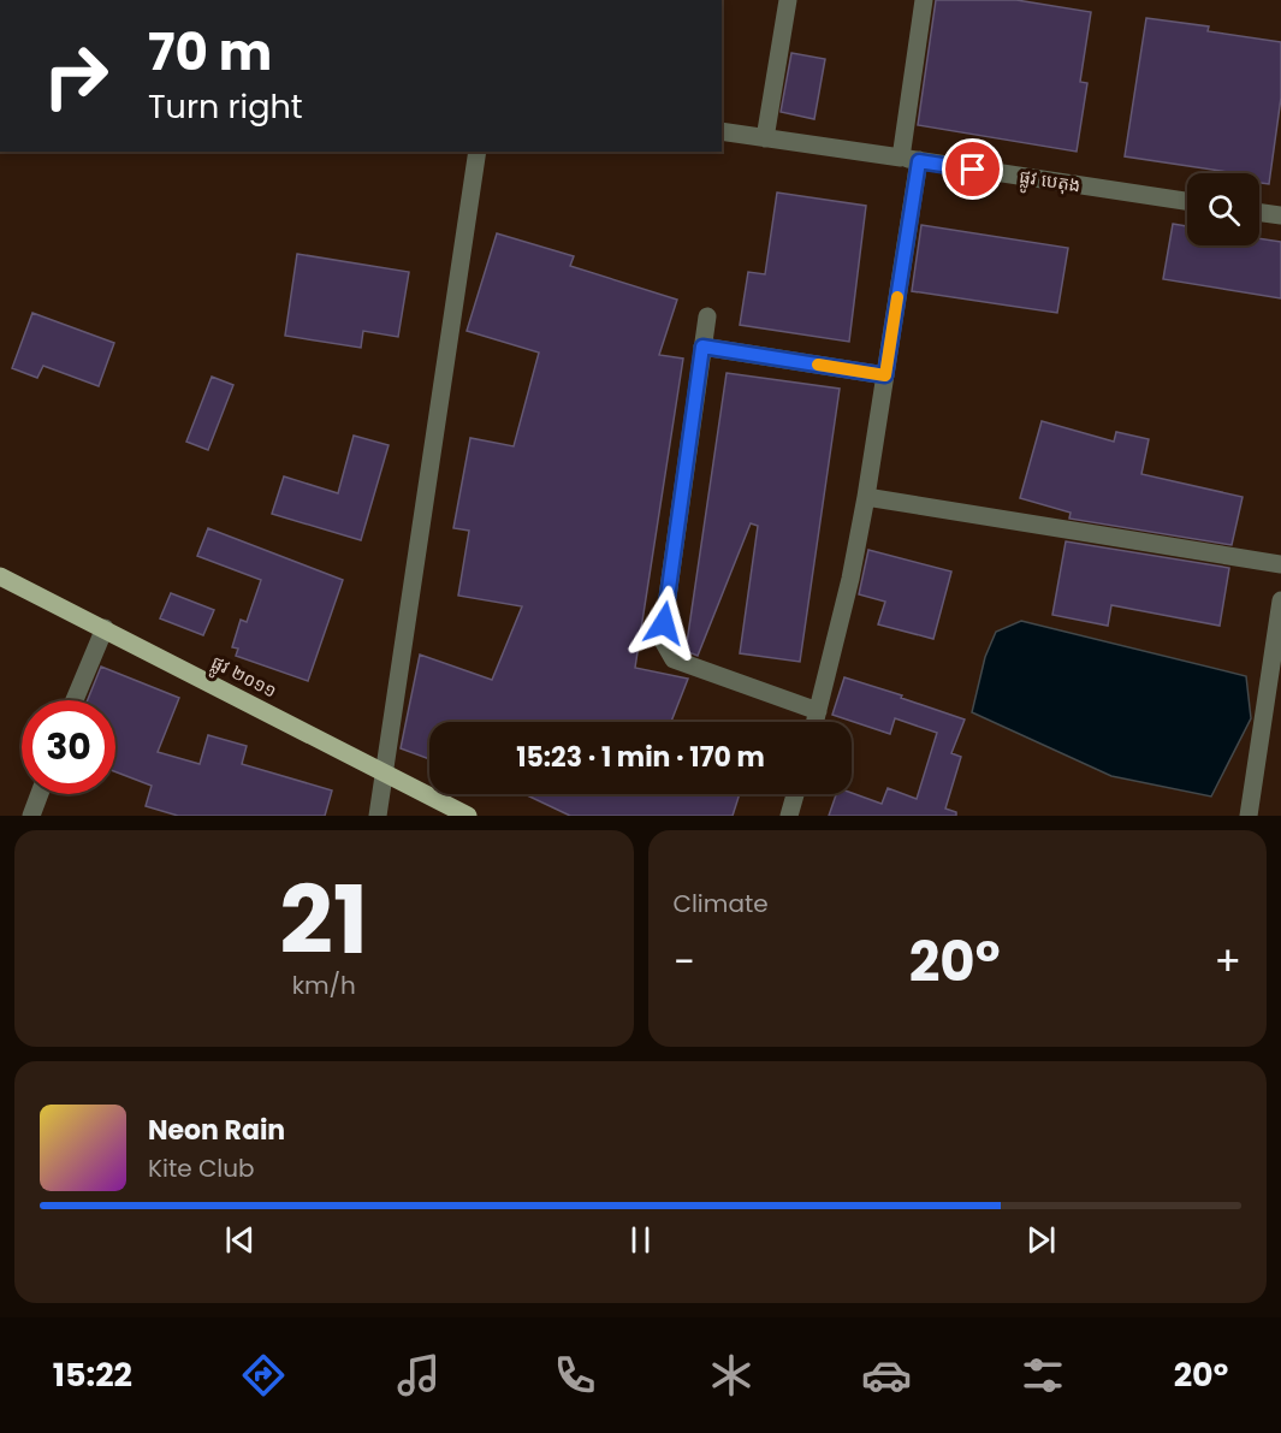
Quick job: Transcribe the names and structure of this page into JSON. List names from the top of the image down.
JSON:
{
  "streets": {
    "main road": ["ផ្លូវ ២០១១"],
    "street": ["ផ្លូវ បេតុង"]
  },
  "page": {
    "turn": ["70 m", "Turn right"],
    "limit": "30",
    "trip": "15:23 · 1 min · 170 m",
    "tile": [
      ["21", "km/h"],
      "Climate"
    ],
    "heat": ["−", "20°", "+"],
    "song": ["Neon Rain", "Kite Club"],
    "tabs": ["15:22", "20°"]
  }
}
